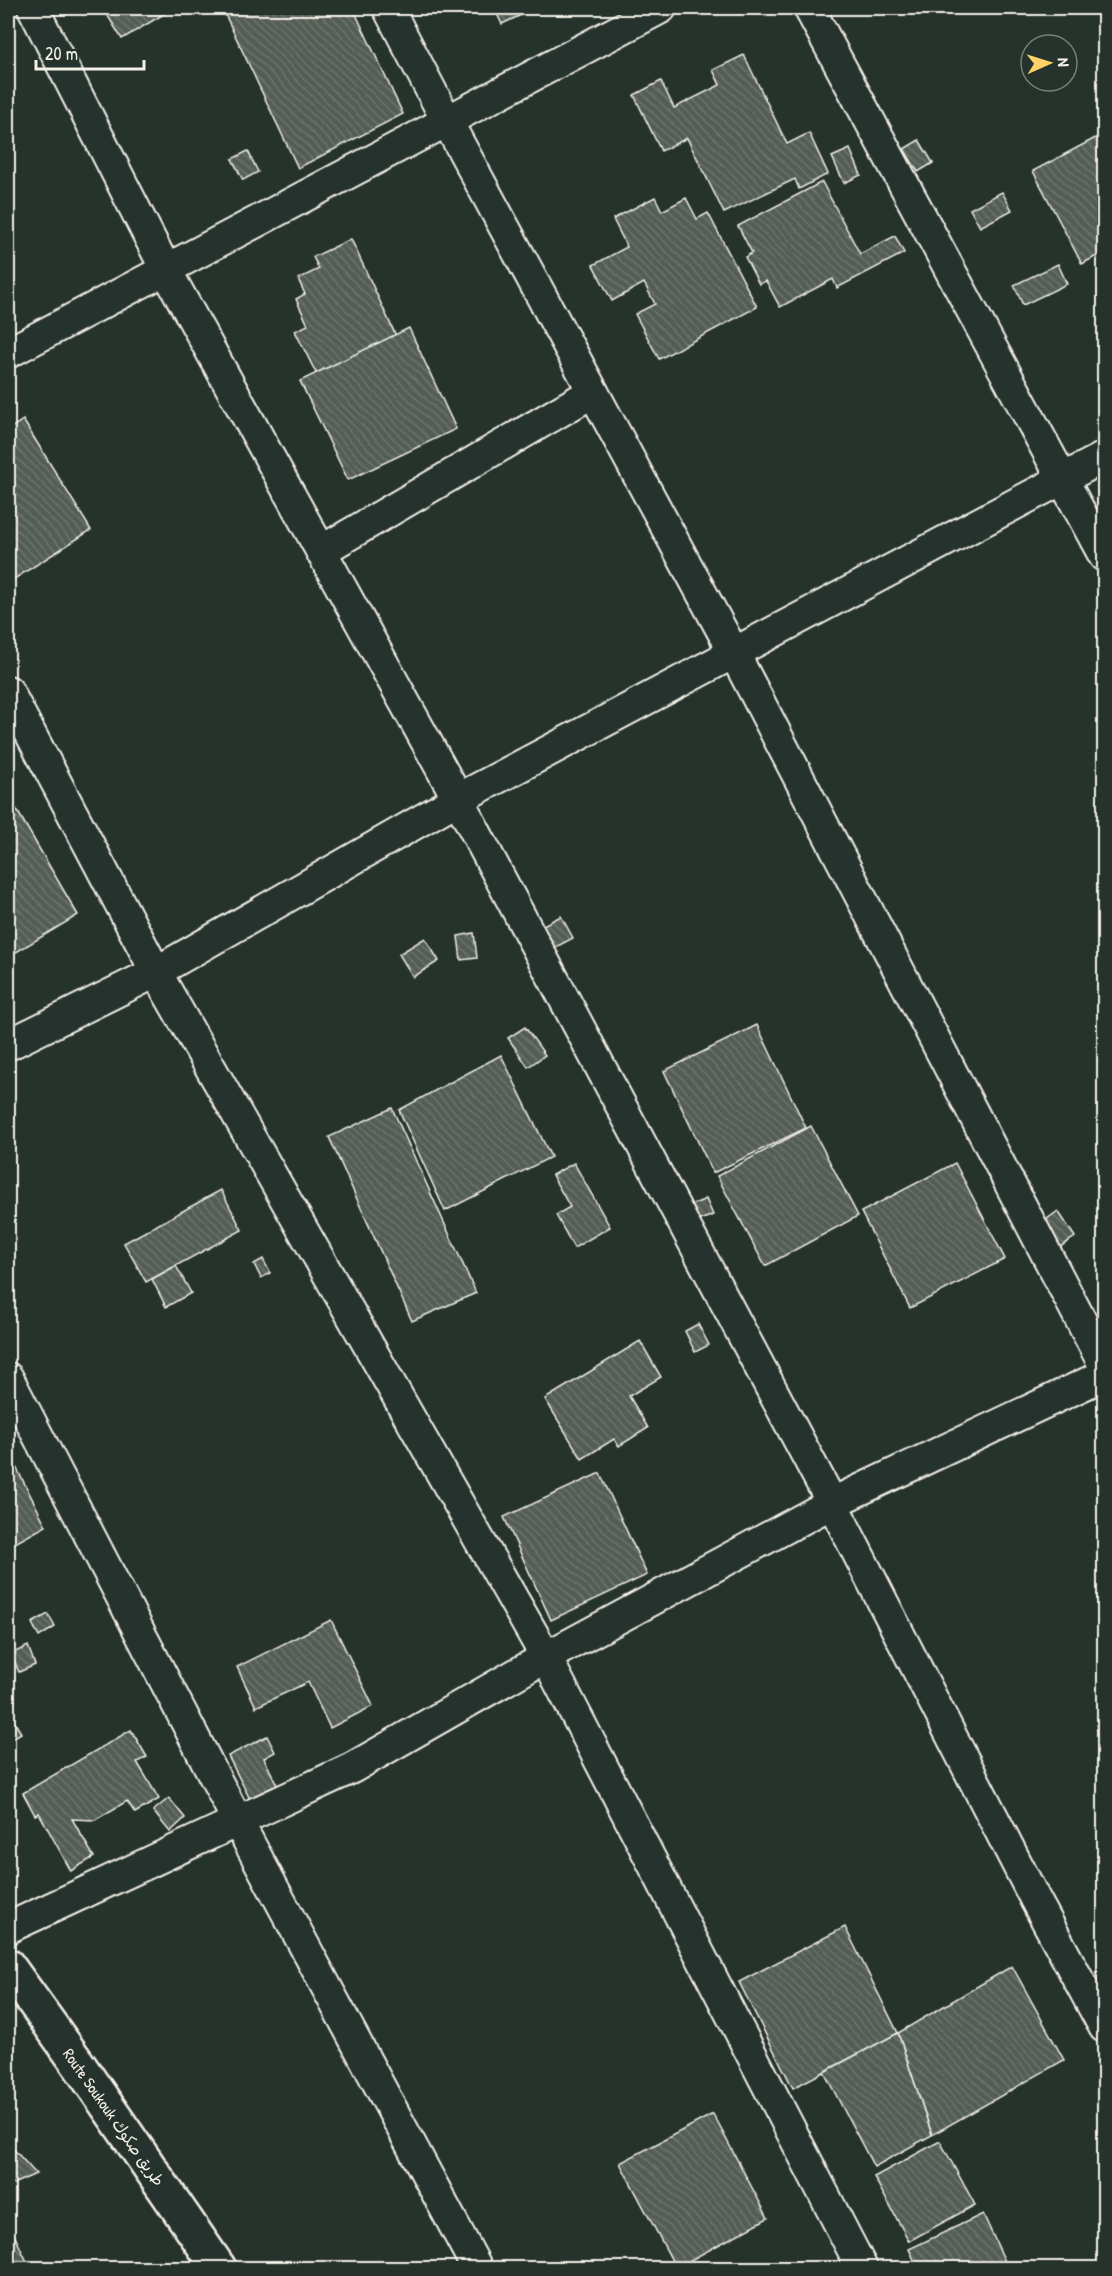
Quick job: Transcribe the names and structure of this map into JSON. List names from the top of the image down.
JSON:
{
  "streets": {
    "street": ["Route Soukouk طريق صكوك"]
  },
  "scale_bar": "20 m",
  "north": "right"
}
